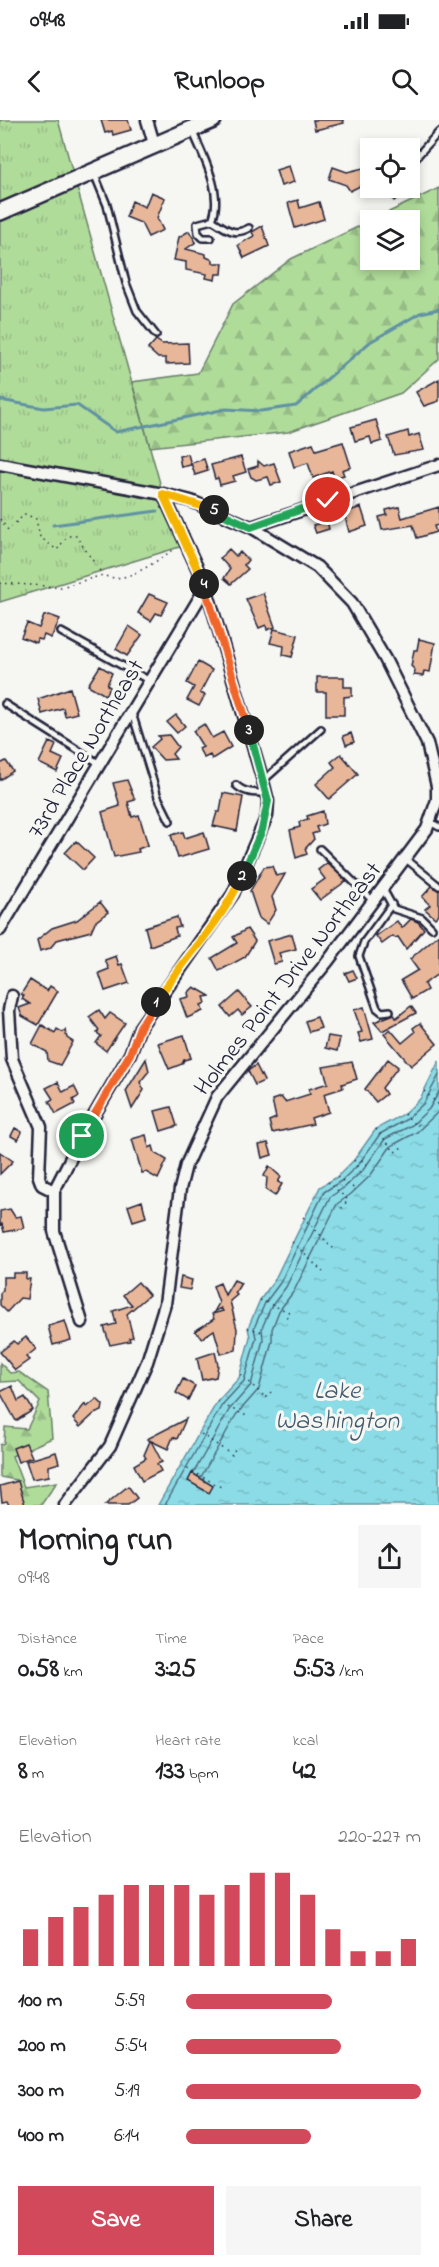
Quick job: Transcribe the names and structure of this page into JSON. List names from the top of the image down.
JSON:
{
  "streets": {
    "street": ["73rd Place Northeast", "Holmes Point Drive Northeast"]
  },
  "water": ["Lake Washington"],
  "page": {
    "status": "09:48",
    "header": "Runloop",
    "pins": [
      "5",
      "4",
      "3",
      "2",
      "1"
    ],
    "heading": ["Morning run", "09:48"],
    "stats": [
      ["Distance", "0.58 km"],
      ["Time", "3:25"],
      ["Pace", "5:53 /km"],
      ["Elevation", "8 m"],
      ["Heart rate", "133 bpm"],
      ["kcal", "42"]
    ],
    "chart": ["Elevation", "220–227 m"],
    "list": [
      {
        "name": "100 m",
        "note": "5:59"
      },
      {
        "name": "200 m",
        "note": "5:54"
      },
      {
        "name": "300 m",
        "note": "5:19"
      },
      {
        "name": "400 m",
        "note": "6:14"
      }
    ],
    "buttons": ["Save", "Share"]
  }
}
